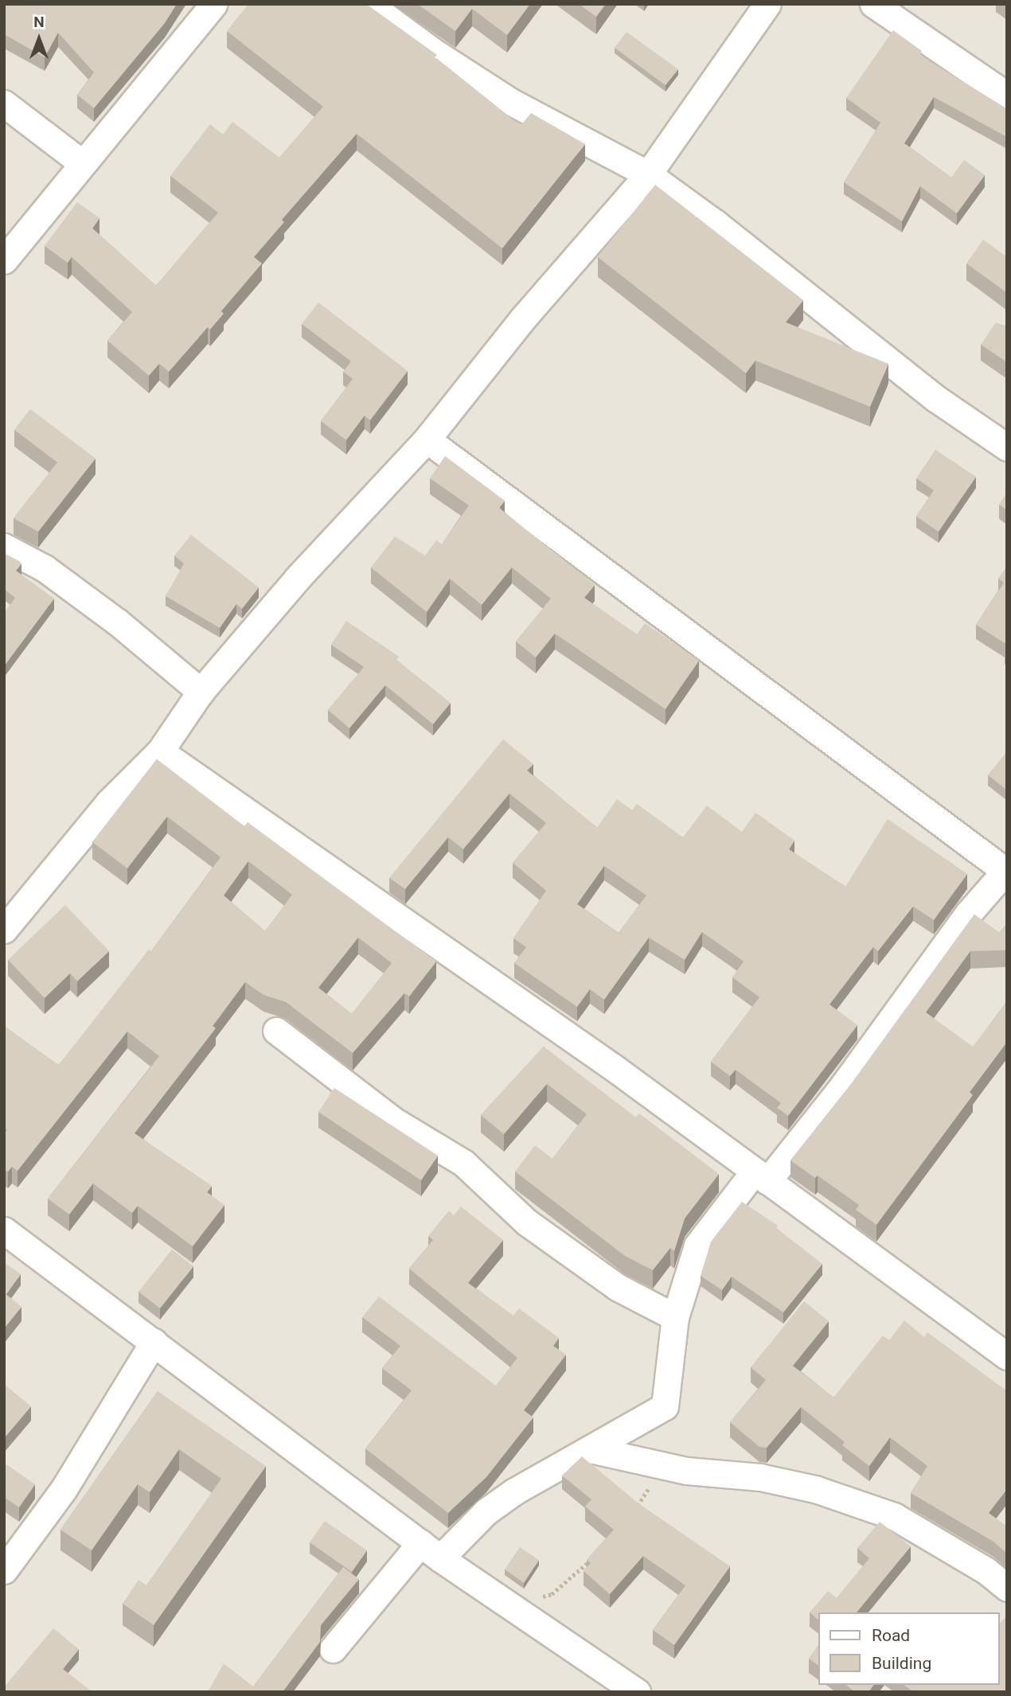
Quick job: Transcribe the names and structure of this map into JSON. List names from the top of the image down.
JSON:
{
  "legend": ["Road", "Building"],
  "north": "top"
}
